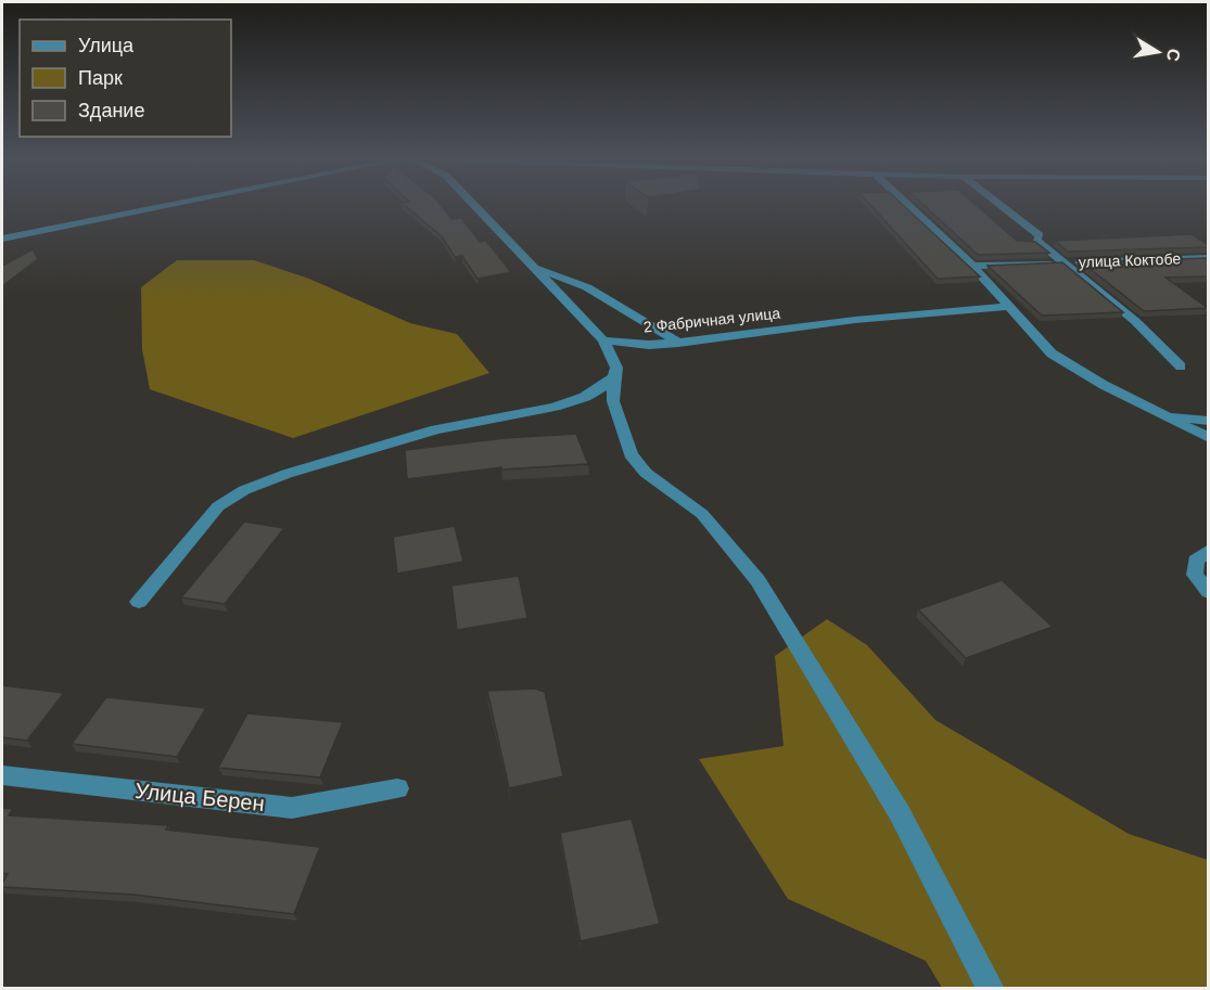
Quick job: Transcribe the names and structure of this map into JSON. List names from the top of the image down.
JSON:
{
  "streets": {
    "street": ["улица Коктобе", "2 Фабричная улица", "Улица Берен"]
  },
  "legend": ["Улица", "Парк", "Здание"],
  "north": "right"
}
